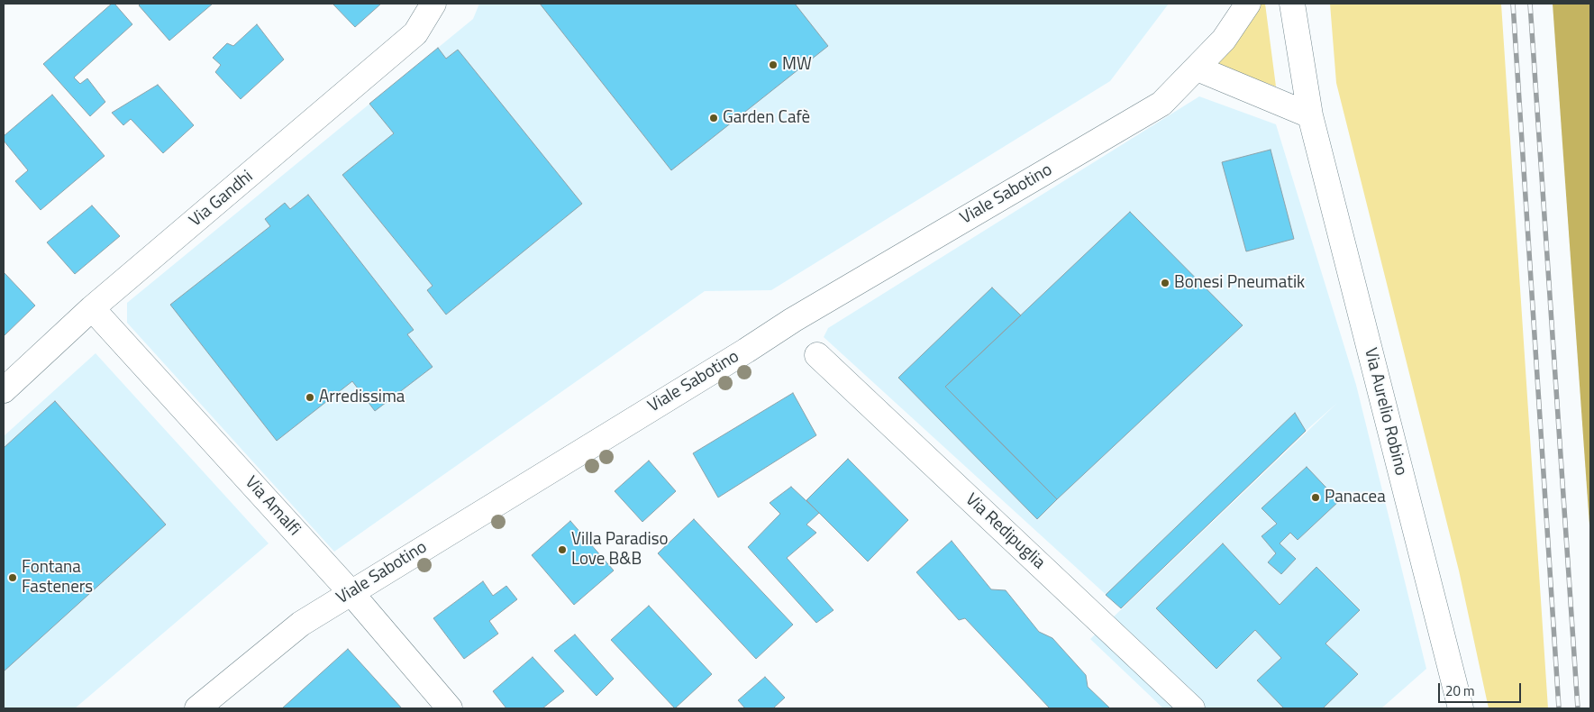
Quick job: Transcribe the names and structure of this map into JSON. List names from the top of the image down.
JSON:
{
  "streets": {
    "street": [
      "Viale Sabotino",
      "Via Gandhi",
      "Via Aurelio Robino",
      "Via Amalfi",
      "Via Redipuglia"
    ]
  },
  "crossings": [
    ["Viale Sabotino", "Via Amalfi"],
    ["Via Gandhi", "Via Amalfi"]
  ],
  "places": [
    "MW",
    "Garden Cafè",
    "Bonesi Pneumatik",
    "Arredissima",
    "Panacea",
    "Villa Paradiso Love B&B",
    "Fontana Fasteners"
  ],
  "scale_bar": "20 m"
}
